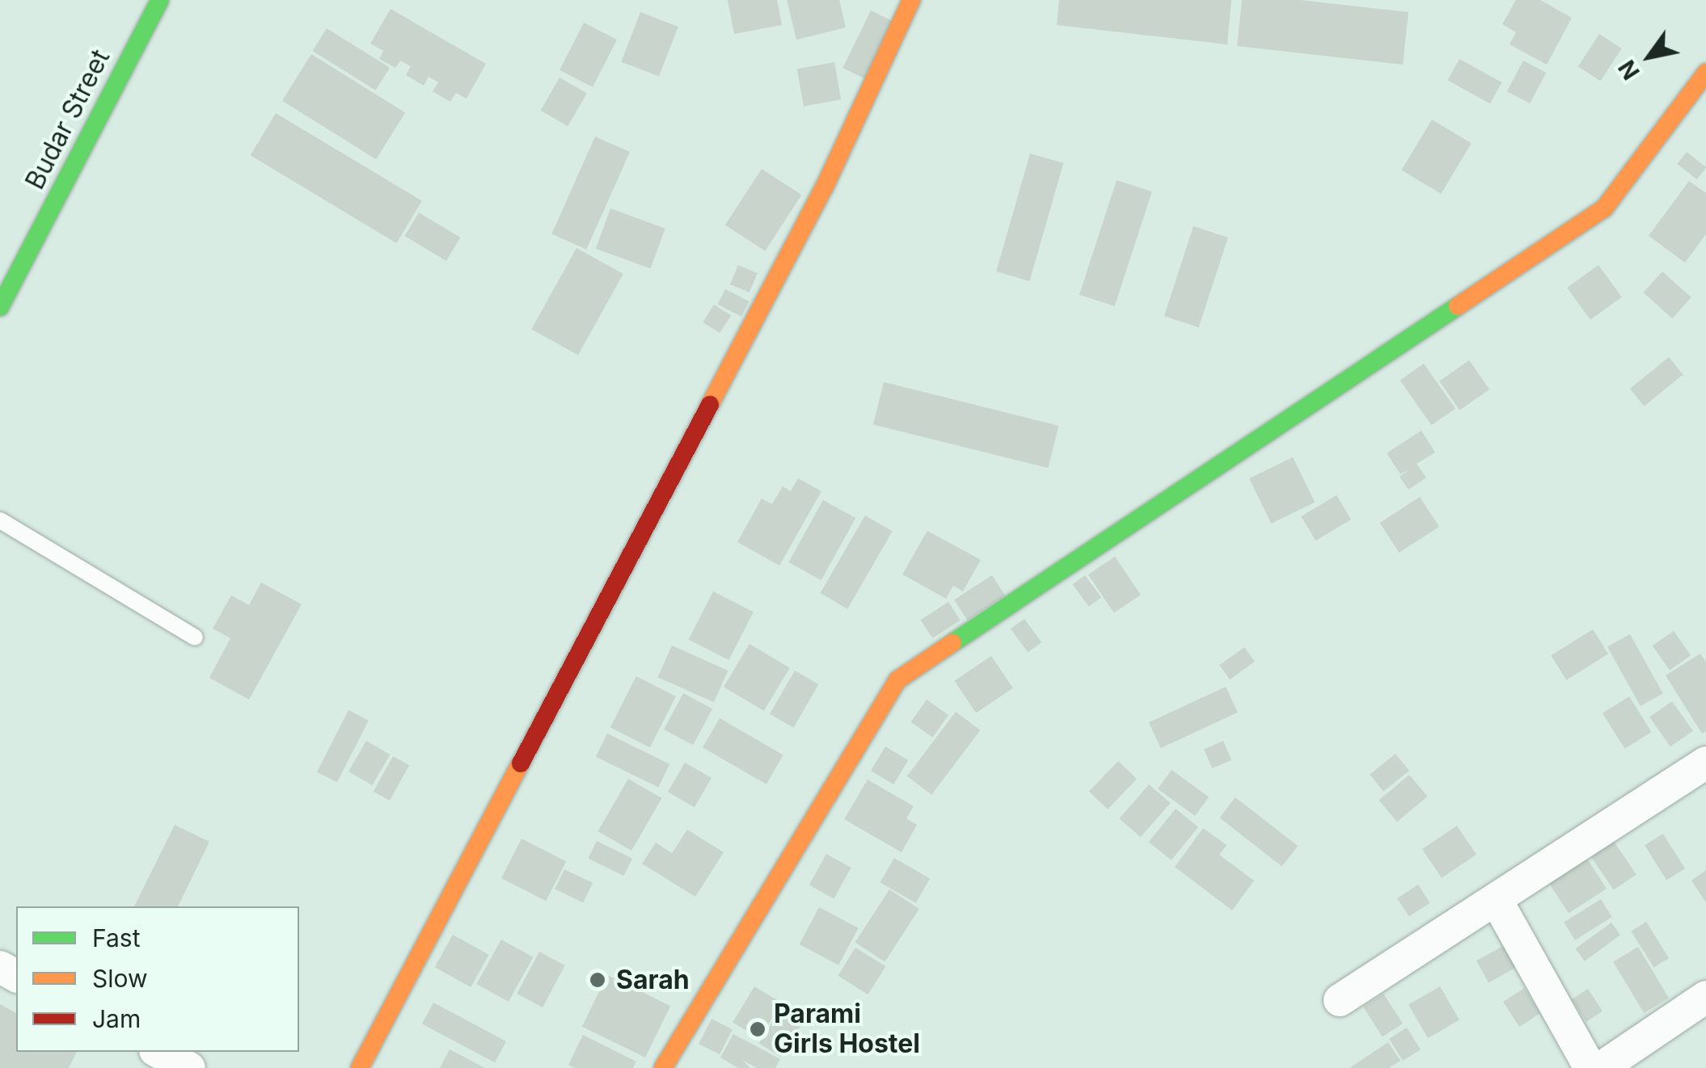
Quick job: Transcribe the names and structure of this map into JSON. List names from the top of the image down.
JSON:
{
  "streets": {
    "street": ["Budar Street"]
  },
  "places": ["Sarah", "Parami Girls Hostel"],
  "legend": ["Fast", "Slow", "Jam"],
  "north": "bottom left"
}
